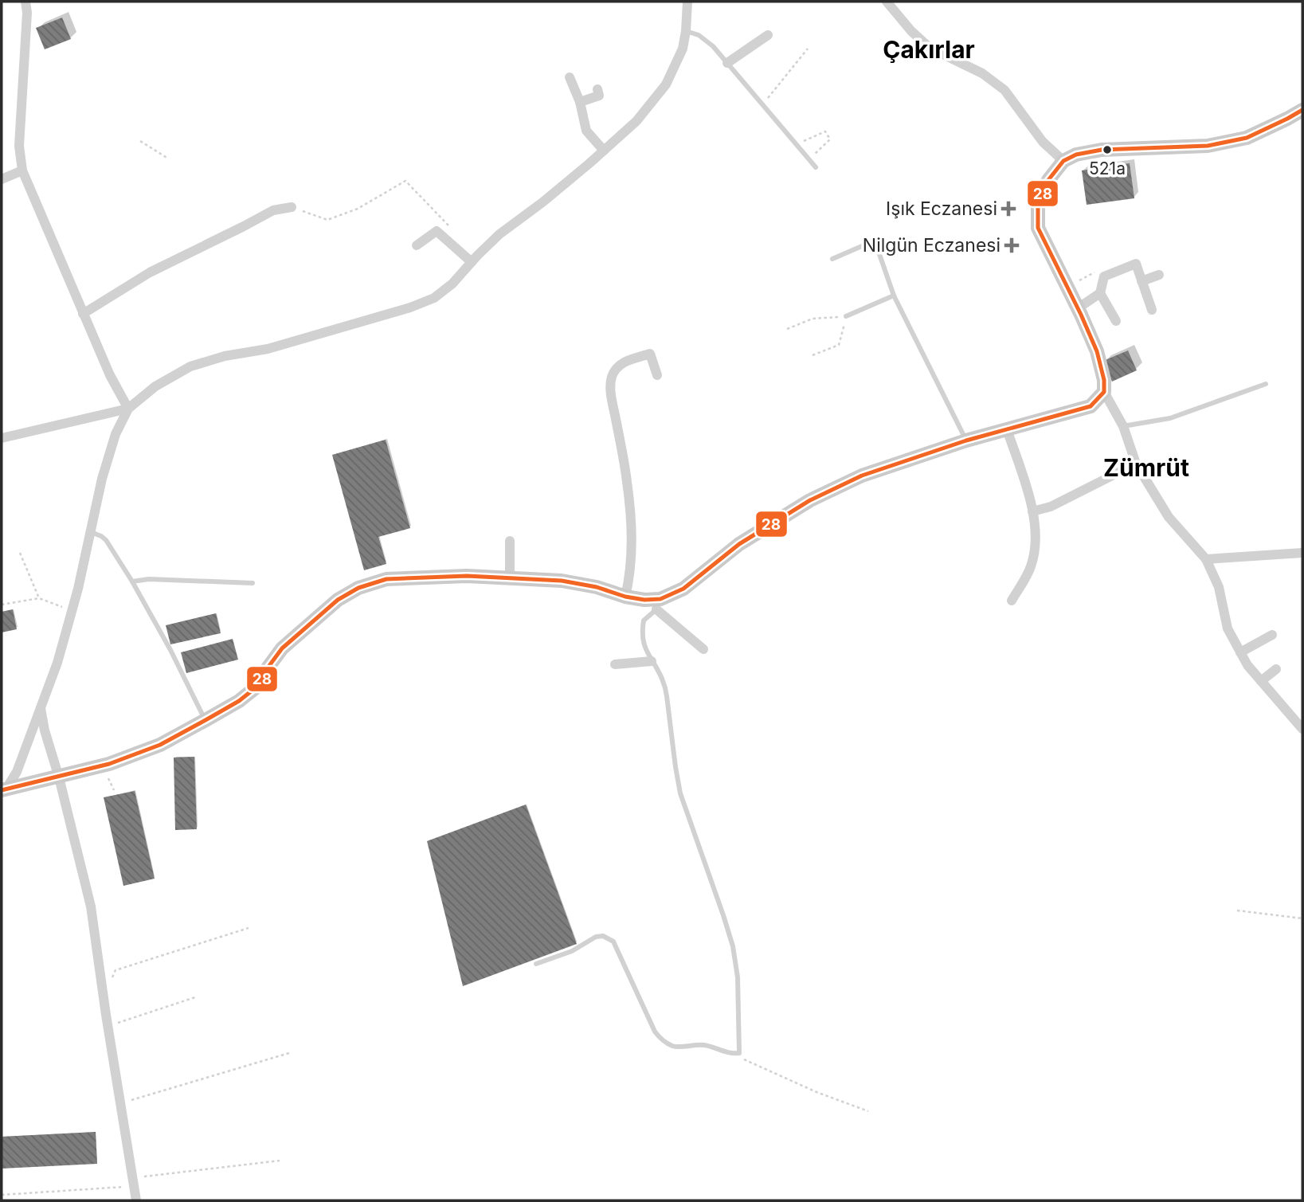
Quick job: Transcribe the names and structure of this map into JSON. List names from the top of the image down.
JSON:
{
  "districts": ["Çakırlar", "Zümrüt"],
  "places": {
    "other": ["521a"],
    "health": ["Işık Eczanesi", "Nilgün Eczanesi"]
  },
  "lines": ["transit line 28"]
}
